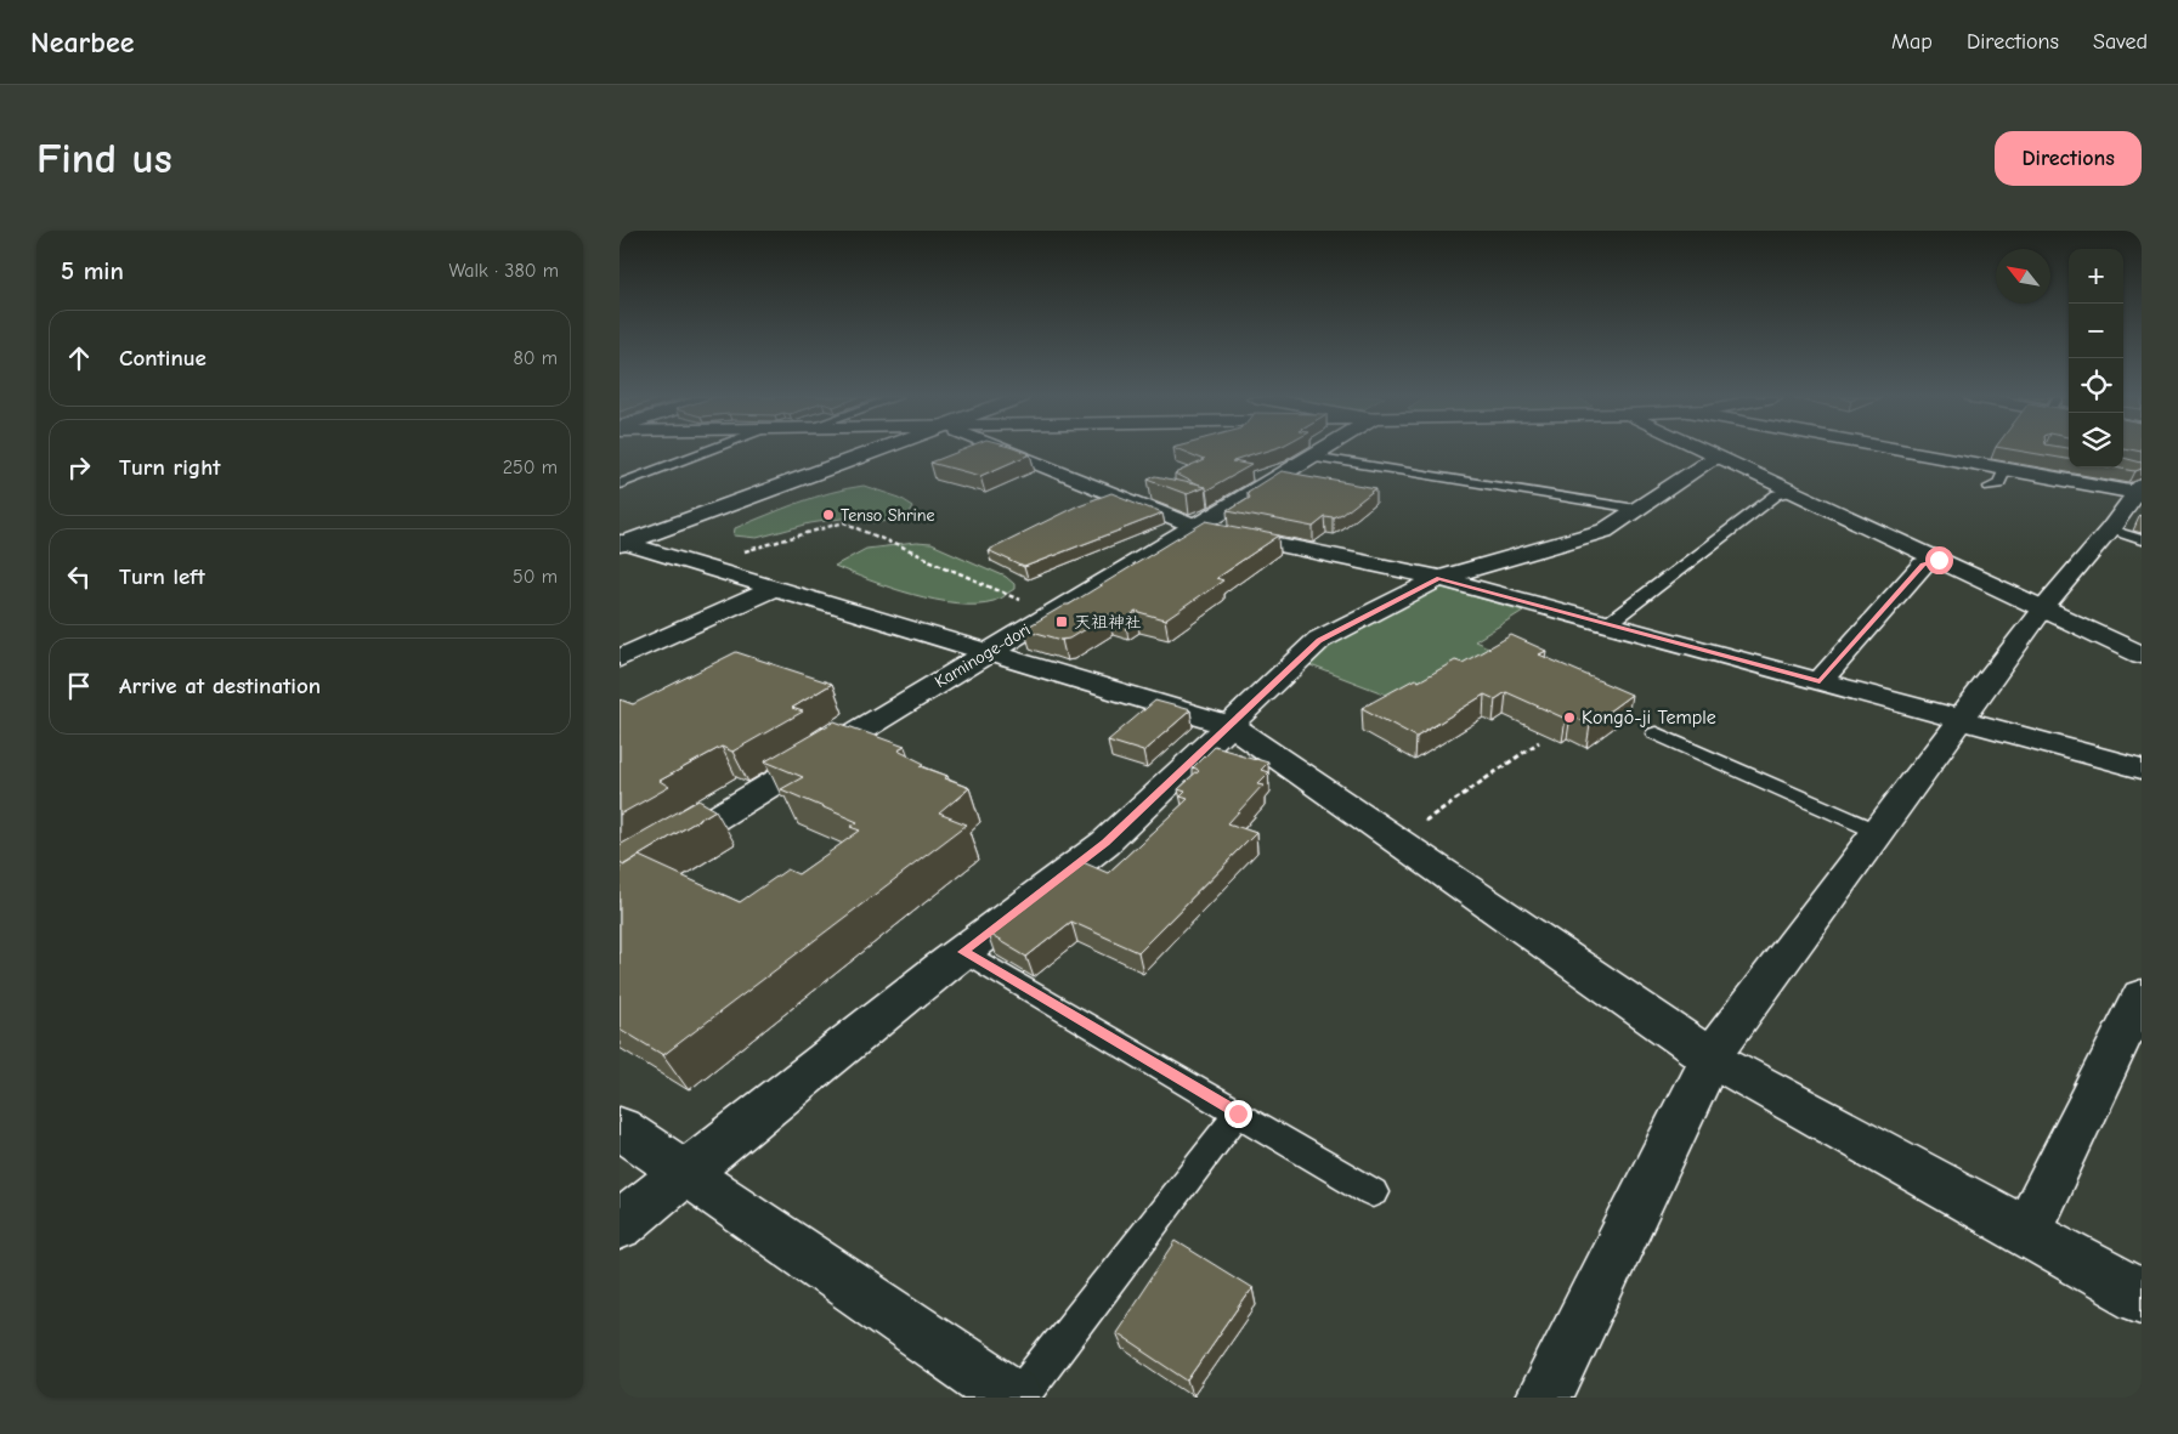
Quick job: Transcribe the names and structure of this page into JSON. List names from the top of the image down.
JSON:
{
  "streets": {
    "street": ["Kaminoge-dori"]
  },
  "places": {
    "other": ["Tenso Shrine", "Kongō-ji Temple"],
    "transit": ["天祖神社"]
  },
  "north": "top left",
  "page": {
    "header": "Nearbee",
    "nav": ["Map", "Directions", "Saved"],
    "buttons": "Directions",
    "title": "Find us",
    "heading": ["5 min", "Walk · 380 m"],
    "map_buttons": ["+", "−"],
    "list": [
      ["Continue", "80 m"],
      ["Turn right", "250 m"],
      ["Turn left", "50 m"],
      "Arrive at destination"
    ]
  }
}
